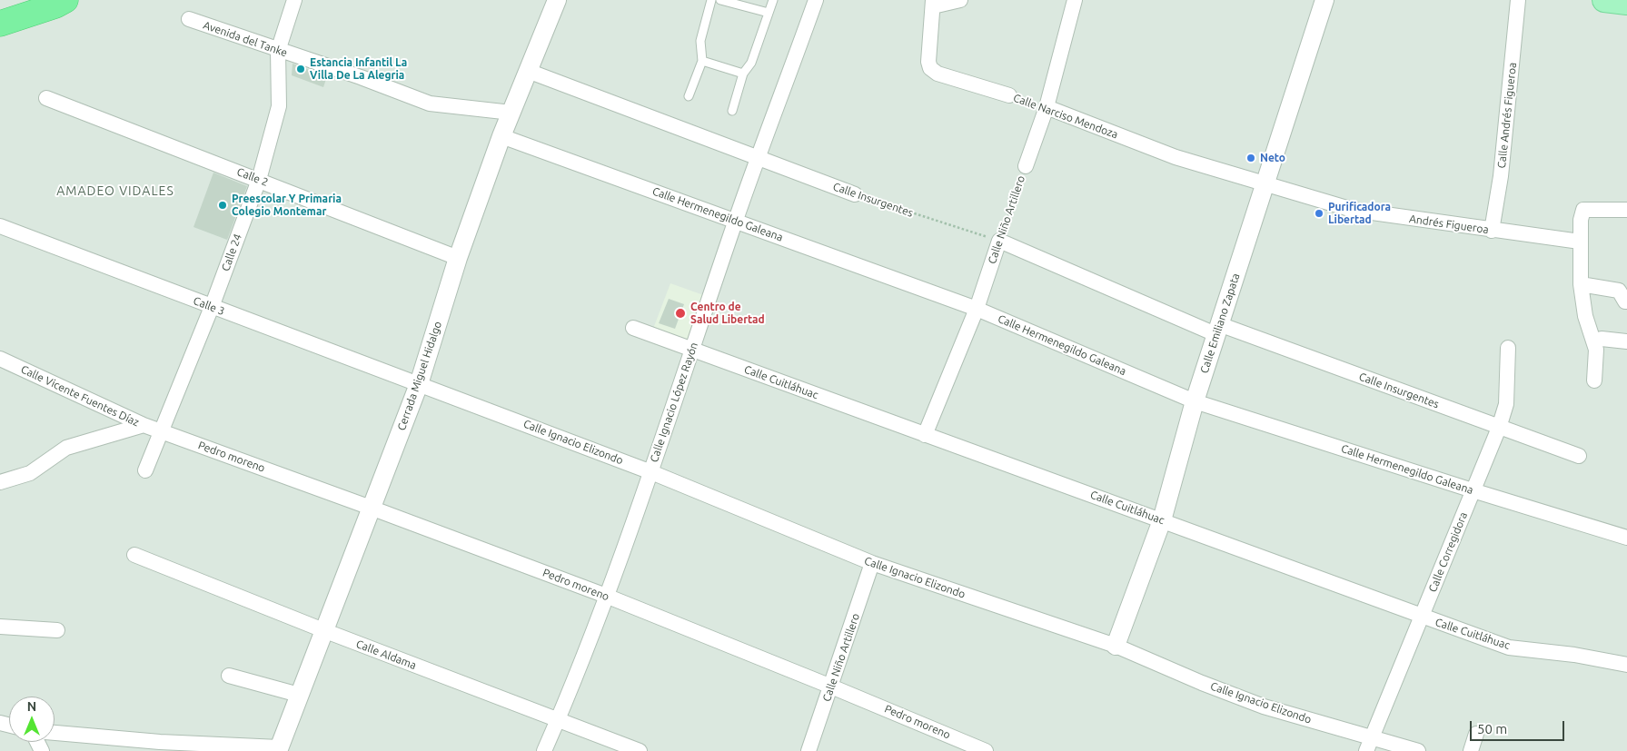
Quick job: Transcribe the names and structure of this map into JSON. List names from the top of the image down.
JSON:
{
  "streets": {
    "street": [
      "Avenida del Tanke",
      "Calle Andrés Figueroa",
      "Calle Narciso Mendoza",
      "Calle 2",
      "Calle Insurgentes",
      "Calle Hermenegildo Galeana",
      "Calle Niño Artillero",
      "Andrés Figueroa",
      "Calle 24",
      "Calle 3",
      "Calle Emiliano Zapata",
      "Cerrada Miguel Hidalgo",
      "Calle Cuitláhuac",
      "Calle Vicente Fuentes Díaz",
      "Calle Ignacio López Rayón",
      "Calle Ignacio Elizondo",
      "Pedro moreno",
      "Calle Corregidora",
      "Calle Aldama"
    ]
  },
  "crossings": [
    ["Avenida del Tanke", "Calle 24"],
    ["Avenida del Tanke", "Cerrada Miguel Hidalgo"],
    ["Calle Andrés Figueroa", "Andrés Figueroa"],
    ["Calle Narciso Mendoza", "Calle Niño Artillero"],
    ["Calle Narciso Mendoza", "Andrés Figueroa"],
    ["Calle Narciso Mendoza", "Calle Emiliano Zapata"],
    ["Calle 2", "Calle 24"],
    ["Calle 2", "Cerrada Miguel Hidalgo"],
    ["Calle Insurgentes", "Calle Niño Artillero"],
    ["Calle Insurgentes", "Calle Emiliano Zapata"],
    ["Calle Insurgentes", "Cerrada Miguel Hidalgo"],
    ["Calle Insurgentes", "Calle Ignacio López Rayón"],
    ["Calle Insurgentes", "Calle Corregidora"],
    ["Calle Hermenegildo Galeana", "Calle Niño Artillero"],
    ["Calle Hermenegildo Galeana", "Calle Emiliano Zapata"],
    ["Calle Hermenegildo Galeana", "Cerrada Miguel Hidalgo"],
    ["Calle Hermenegildo Galeana", "Calle Ignacio López Rayón"],
    ["Calle Hermenegildo Galeana", "Calle Corregidora"],
    ["Calle Niño Artillero", "Calle Cuitláhuac"],
    ["Calle Niño Artillero", "Calle Ignacio Elizondo"],
    ["Calle Niño Artillero", "Pedro moreno"],
    ["Andrés Figueroa", "Calle Emiliano Zapata"],
    ["Calle 24", "Calle 3"],
    ["Calle 24", "Calle Vicente Fuentes Díaz"],
    ["Calle 24", "Pedro moreno"],
    ["Calle 3", "Cerrada Miguel Hidalgo"],
    ["Calle 3", "Calle Ignacio Elizondo"],
    ["Calle Emiliano Zapata", "Calle Cuitláhuac"],
    ["Calle Emiliano Zapata", "Calle Ignacio Elizondo"],
    ["Cerrada Miguel Hidalgo", "Calle Ignacio Elizondo"],
    ["Cerrada Miguel Hidalgo", "Pedro moreno"],
    ["Cerrada Miguel Hidalgo", "Calle Aldama"],
    ["Calle Cuitláhuac", "Calle Ignacio López Rayón"],
    ["Calle Cuitláhuac", "Calle Corregidora"],
    ["Calle Vicente Fuentes Díaz", "Pedro moreno"],
    ["Calle Ignacio López Rayón", "Calle Ignacio Elizondo"],
    ["Calle Ignacio López Rayón", "Pedro moreno"],
    ["Calle Ignacio López Rayón", "Calle Aldama"],
    ["Calle Ignacio Elizondo", "Calle Corregidora"]
  ],
  "districts": ["AMADEO VIDALES"],
  "places": [
    "Estancia Infantil La Villa De La Alegria",
    "Neto",
    "Preescolar Y Primaria Colegio Montemar",
    "Purificadora Libertad",
    "Centro de Salud Libertad"
  ],
  "scale_bar": "50 m",
  "north": "top"
}
